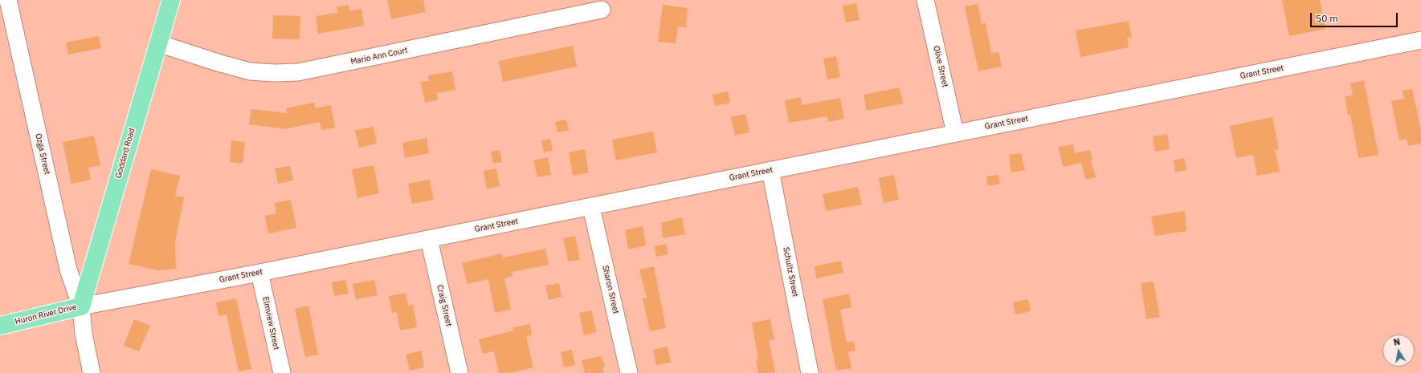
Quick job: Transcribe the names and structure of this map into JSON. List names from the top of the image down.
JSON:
{
  "streets": {
    "main road": ["Goddard Road", "Huron River Drive"],
    "street": [
      "Mario Ann Court",
      "Olive Street",
      "Grant Street",
      "Ozga Street",
      "Schultz Street",
      "Sharon Street",
      "Craig Street",
      "Elmview Street"
    ]
  },
  "crossings": [
    ["Mario Ann Court", "Goddard Road"],
    ["Olive Street", "Grant Street"],
    ["Grant Street", "Goddard Road"],
    ["Grant Street", "Ozga Street"],
    ["Grant Street", "Schultz Street"],
    ["Grant Street", "Sharon Street"],
    ["Grant Street", "Craig Street"],
    ["Grant Street", "Huron River Drive"],
    ["Grant Street", "Elmview Street"],
    ["Goddard Road", "Ozga Street"],
    ["Goddard Road", "Huron River Drive"],
    ["Ozga Street", "Huron River Drive"]
  ],
  "scale_bar": "50 m",
  "north": "top"
}
